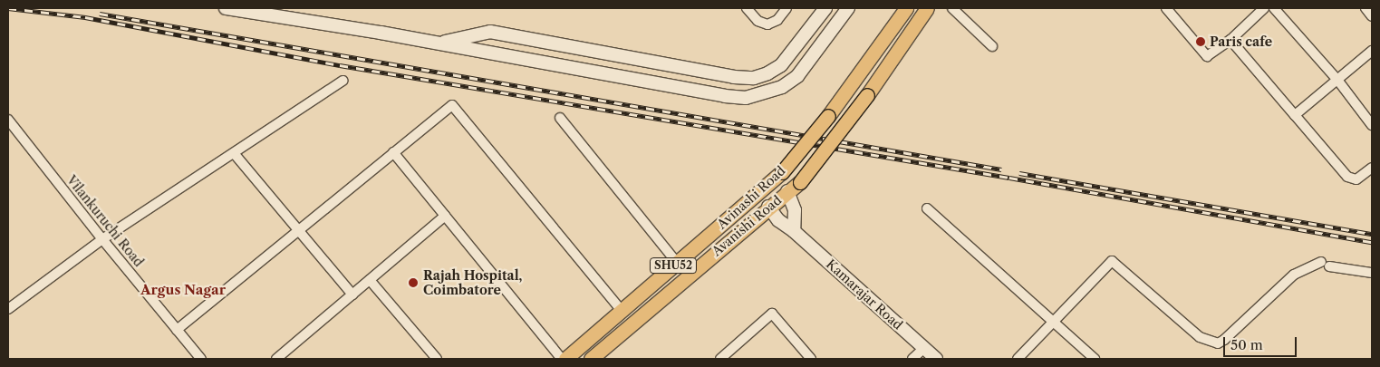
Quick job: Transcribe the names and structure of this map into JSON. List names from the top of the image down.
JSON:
{
  "streets": {
    "main road": [
      "Avinashi Road",
      "Avanishi Road",
      "SHU52",
      "Kamarajar Road"
    ],
    "street": ["Vilankuruchi Road"]
  },
  "crossings": [
    ["Avinashi Road", "Avanishi Road"],
    ["Avanishi Road", "Kamarajar Road"]
  ],
  "districts": ["Argus Nagar"],
  "places": ["Paris cafe", "Rajah Hospital, Coimbatore"],
  "scale_bar": "50 m"
}
